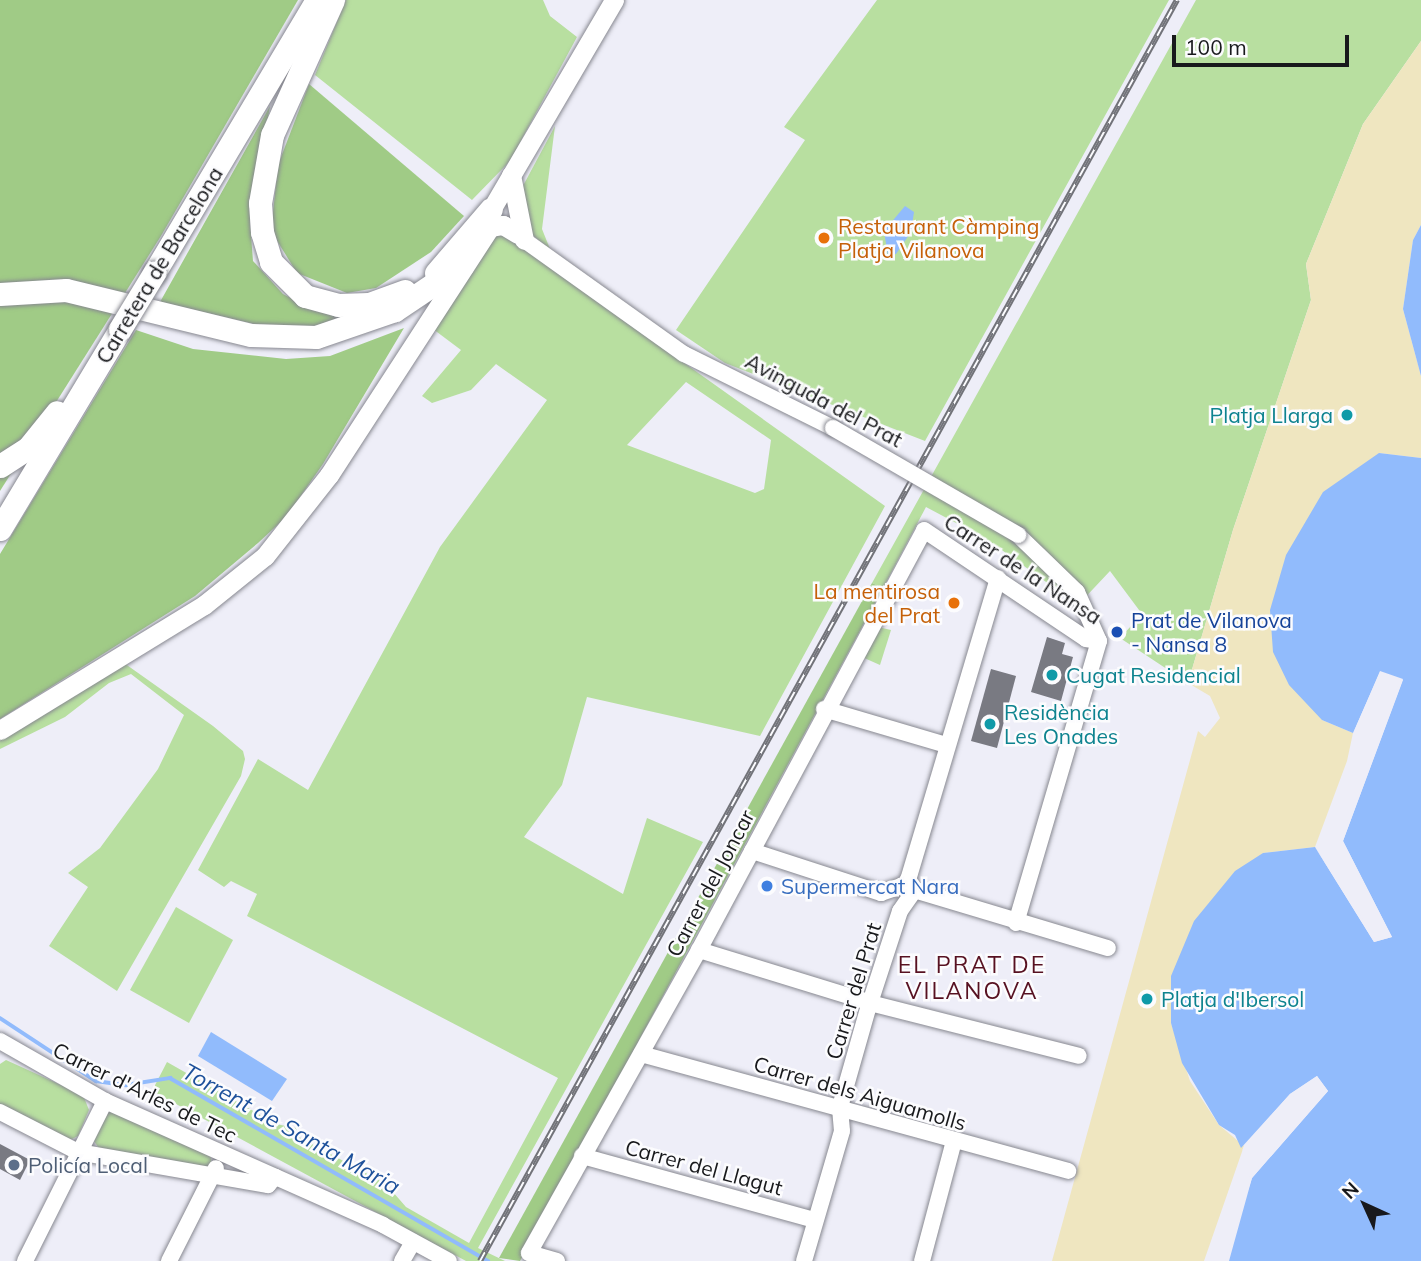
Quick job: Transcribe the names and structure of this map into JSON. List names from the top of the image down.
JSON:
{
  "streets": {
    "highway": ["Carretera de Barcelona"],
    "street": [
      "Avinguda del Prat",
      "Carrer de la Nansa",
      "Carrer del Joncar",
      "Carrer del Prat",
      "Carrer d'Arles de Tec",
      "Carrer dels Aiguamolls",
      "Carrer del Llagut"
    ]
  },
  "crossings": [
    ["Avinguda del Prat", "Carrer de la Nansa"],
    ["Carrer de la Nansa", "Carrer del Joncar"],
    ["Carrer de la Nansa", "Carrer del Prat"],
    ["Carrer del Joncar", "Carrer dels Aiguamolls"],
    ["Carrer del Joncar", "Carrer del Llagut"],
    ["Carrer del Prat", "Carrer dels Aiguamolls"],
    ["Carrer del Prat", "Carrer del Llagut"]
  ],
  "districts": ["EL PRAT DE VILANOVA"],
  "water": ["Torrent de Santa Maria"],
  "places": [
    "Restaurant Càmping Platja Vilanova",
    "Platja Llarga",
    "La mentirosa del Prat",
    "Prat de Vilanova - Nansa 8",
    "Cugat Residencial",
    "Residència Les Onades",
    "Supermercat Nara",
    "Platja d'Ibersol",
    "Policía Local"
  ],
  "scale_bar": "100 m",
  "north": "top left"
}
